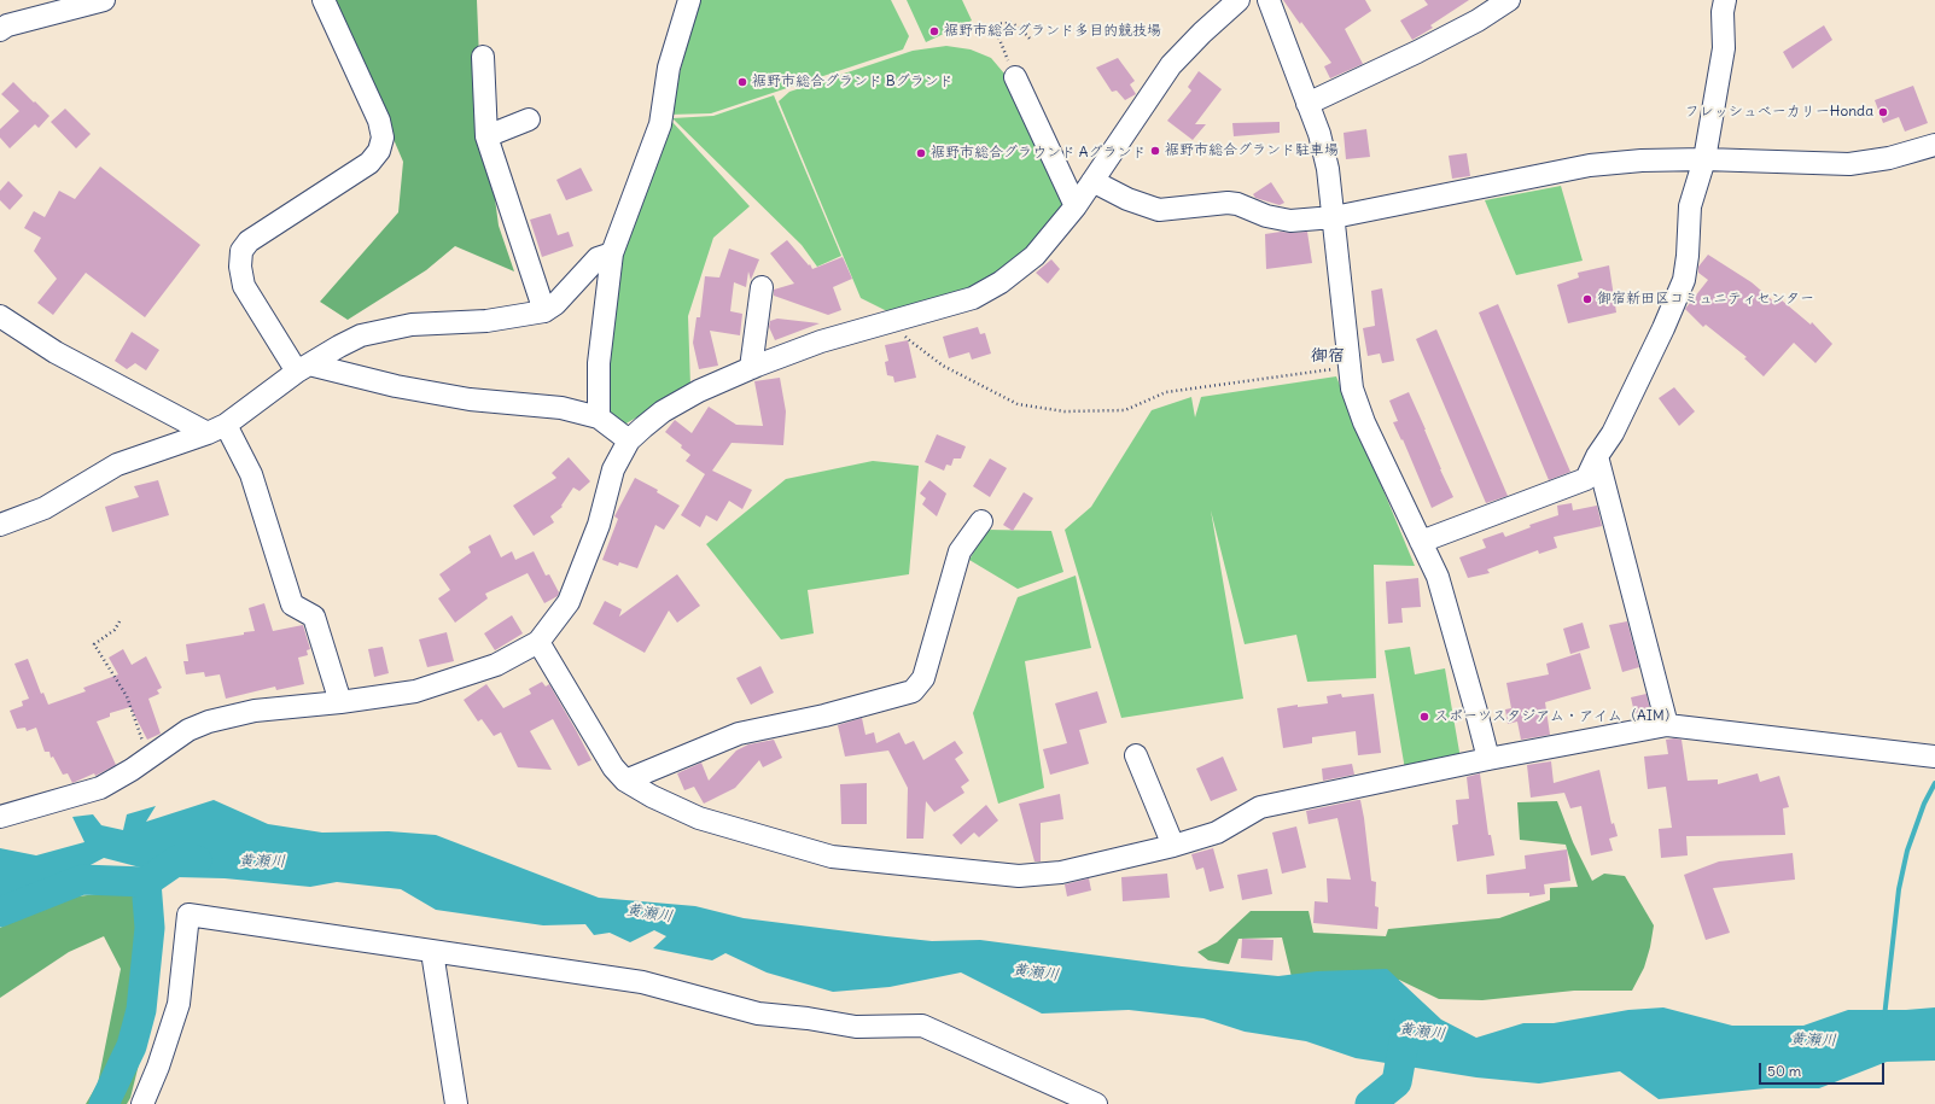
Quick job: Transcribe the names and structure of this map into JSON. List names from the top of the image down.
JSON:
{
  "districts": ["御宿"],
  "water": ["黄瀬川"],
  "places": [
    "裾野市総合グランド多目的競技場",
    "裾野市総合グランド Bグランド",
    "フレッシュベーカリーHonda",
    "裾野市総合グランド駐車場",
    "裾野市総合グラウンド Aグランド",
    "御宿新田区コミュニティセンター",
    "スポーツスタジアム・アイム（AIM）"
  ],
  "scale_bar": "50 m"
}
